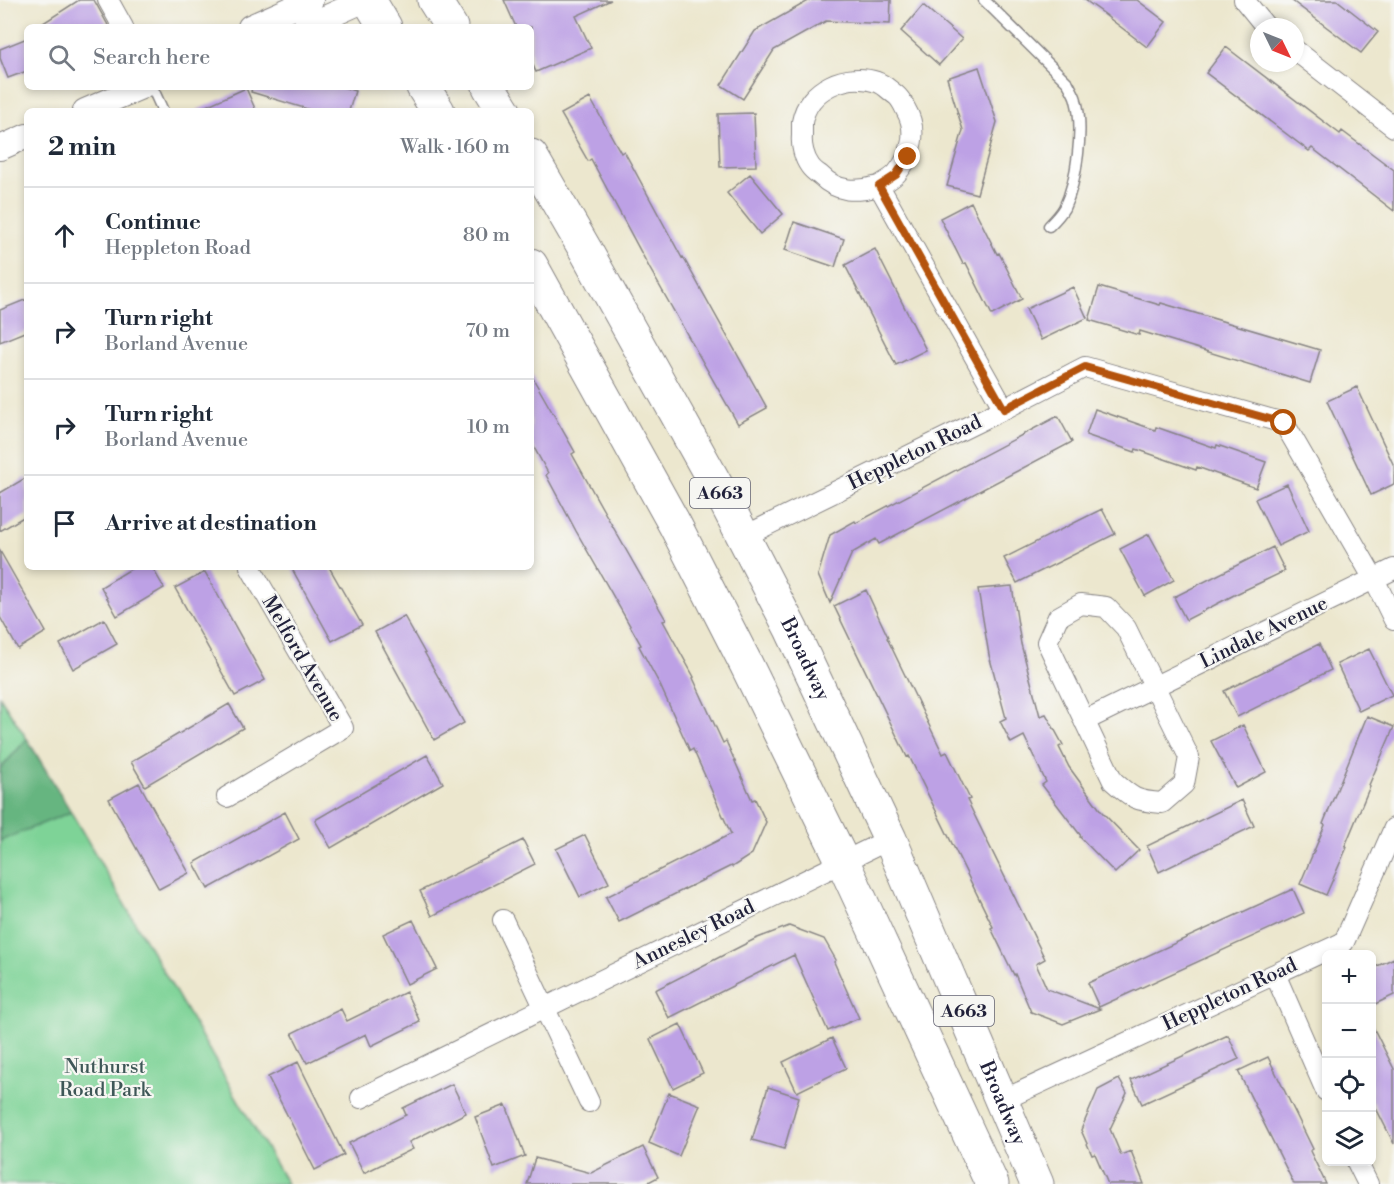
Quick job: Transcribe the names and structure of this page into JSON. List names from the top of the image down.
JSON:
{
  "streets": {
    "highway": ["A663", "Broadway"],
    "street": [
      "Heppleton Road",
      "Lindale Avenue",
      "Melford Avenue",
      "Annesley Road"
    ]
  },
  "crossings": [
    ["Heppleton Road", "Lindale Avenue"],
    ["Heppleton Road", "Broadway"],
    ["A663", "Annesley Road"],
    ["Broadway", "Annesley Road"]
  ],
  "parks": ["Nuthurst Road Park"],
  "north": "bottom right",
  "page": {
    "search": "Search here",
    "heading": ["2 min", "Walk · 160 m"],
    "list": [
      ["Continue", "Heppleton Road", "80 m"],
      ["Turn right", "Borland Avenue", "70 m"],
      ["Turn right", "Borland Avenue", "10 m"],
      "Arrive at destination"
    ],
    "map_buttons": ["+", "−"]
  }
}
